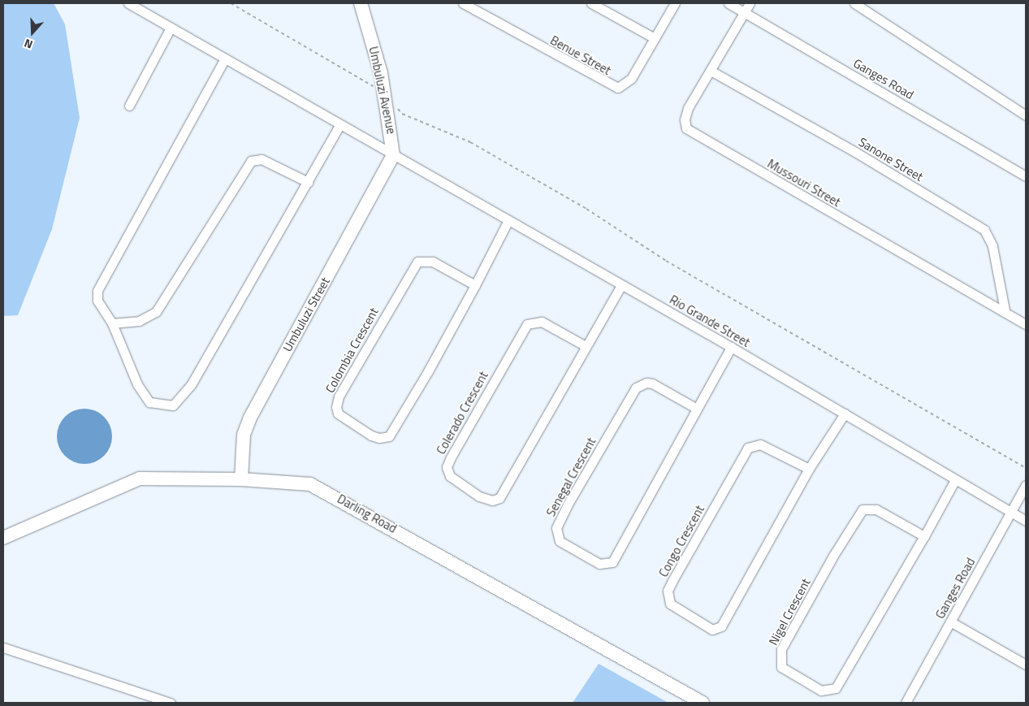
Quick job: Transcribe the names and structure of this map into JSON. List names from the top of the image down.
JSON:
{
  "streets": {
    "street": [
      "Benue Street",
      "Ganges Road",
      "Umbuluzi Avenue",
      "Sanone Street",
      "Mussouri Street",
      "Umbuluzi Street",
      "Rio Grande Street",
      "Colombia Crescent",
      "Colerado Crescent",
      "Senegal Crescent",
      "Darling Road",
      "Congo Crescent",
      "Nigel Crescent"
    ]
  },
  "crossings": [
    ["Ganges Road", "Mussouri Street"],
    ["Ganges Road", "Rio Grande Street"],
    ["Umbuluzi Avenue", "Umbuluzi Street"],
    ["Umbuluzi Avenue", "Rio Grande Street"],
    ["Sanone Street", "Mussouri Street"],
    ["Umbuluzi Street", "Rio Grande Street"],
    ["Umbuluzi Street", "Darling Road"],
    ["Rio Grande Street", "Colombia Crescent"],
    ["Rio Grande Street", "Colerado Crescent"],
    ["Rio Grande Street", "Senegal Crescent"],
    ["Rio Grande Street", "Congo Crescent"],
    ["Rio Grande Street", "Nigel Crescent"]
  ],
  "north": "bottom"
}
